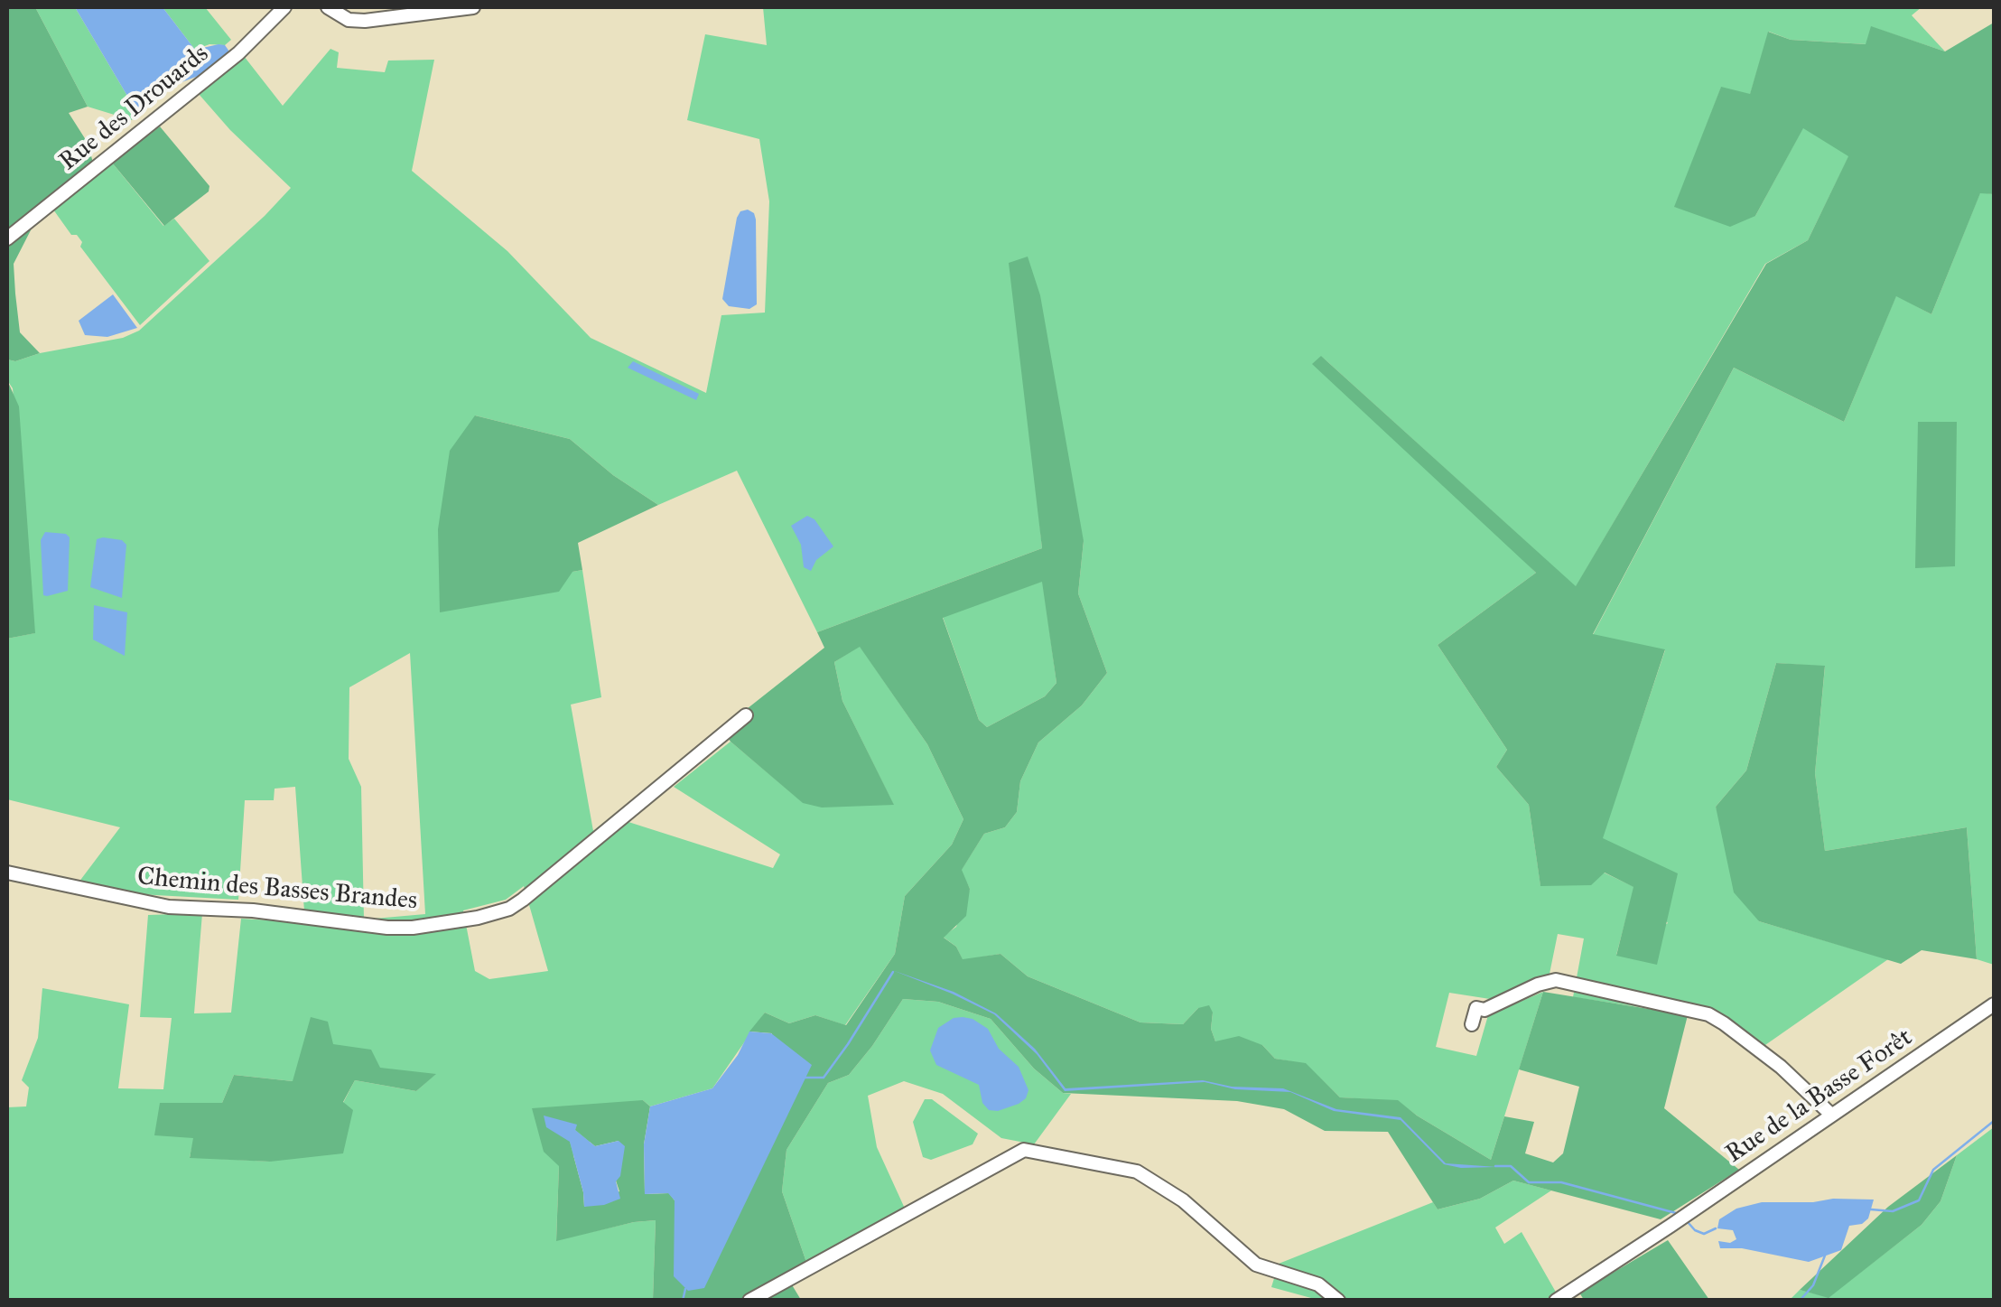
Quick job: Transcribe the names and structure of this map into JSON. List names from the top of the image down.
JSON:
{
  "streets": {
    "street": ["Rue des Drouards", "Chemin des Basses Brandes", "Rue de la Basse Forêt"]
  }
}
